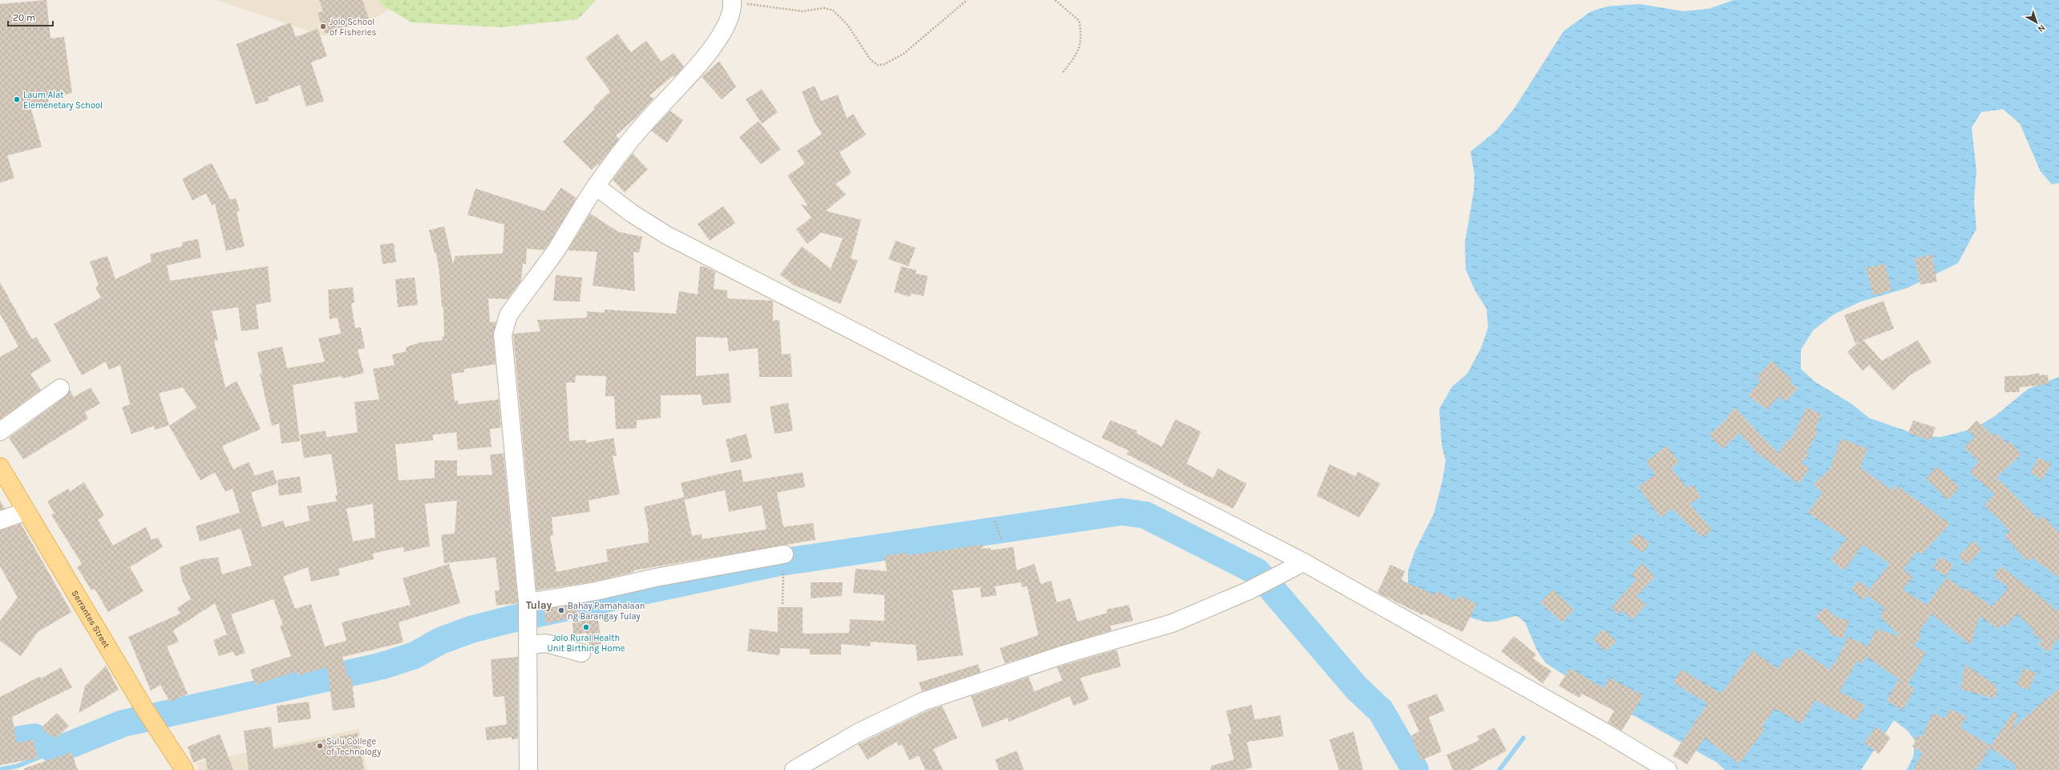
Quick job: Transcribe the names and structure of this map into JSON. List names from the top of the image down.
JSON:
{
  "streets": {
    "main road": ["Serrantes Street"]
  },
  "districts": ["Tulay"],
  "places": [
    "Jolo School of Fisheries",
    "Laum Alat Elemenetary School",
    "Bahay Pamahalaan ng Barangay Tulay",
    "Jolo Rural Health Unit Birthing Home",
    "Sulu College of Technology"
  ],
  "scale_bar": "20 m",
  "north": "bottom right"
}
